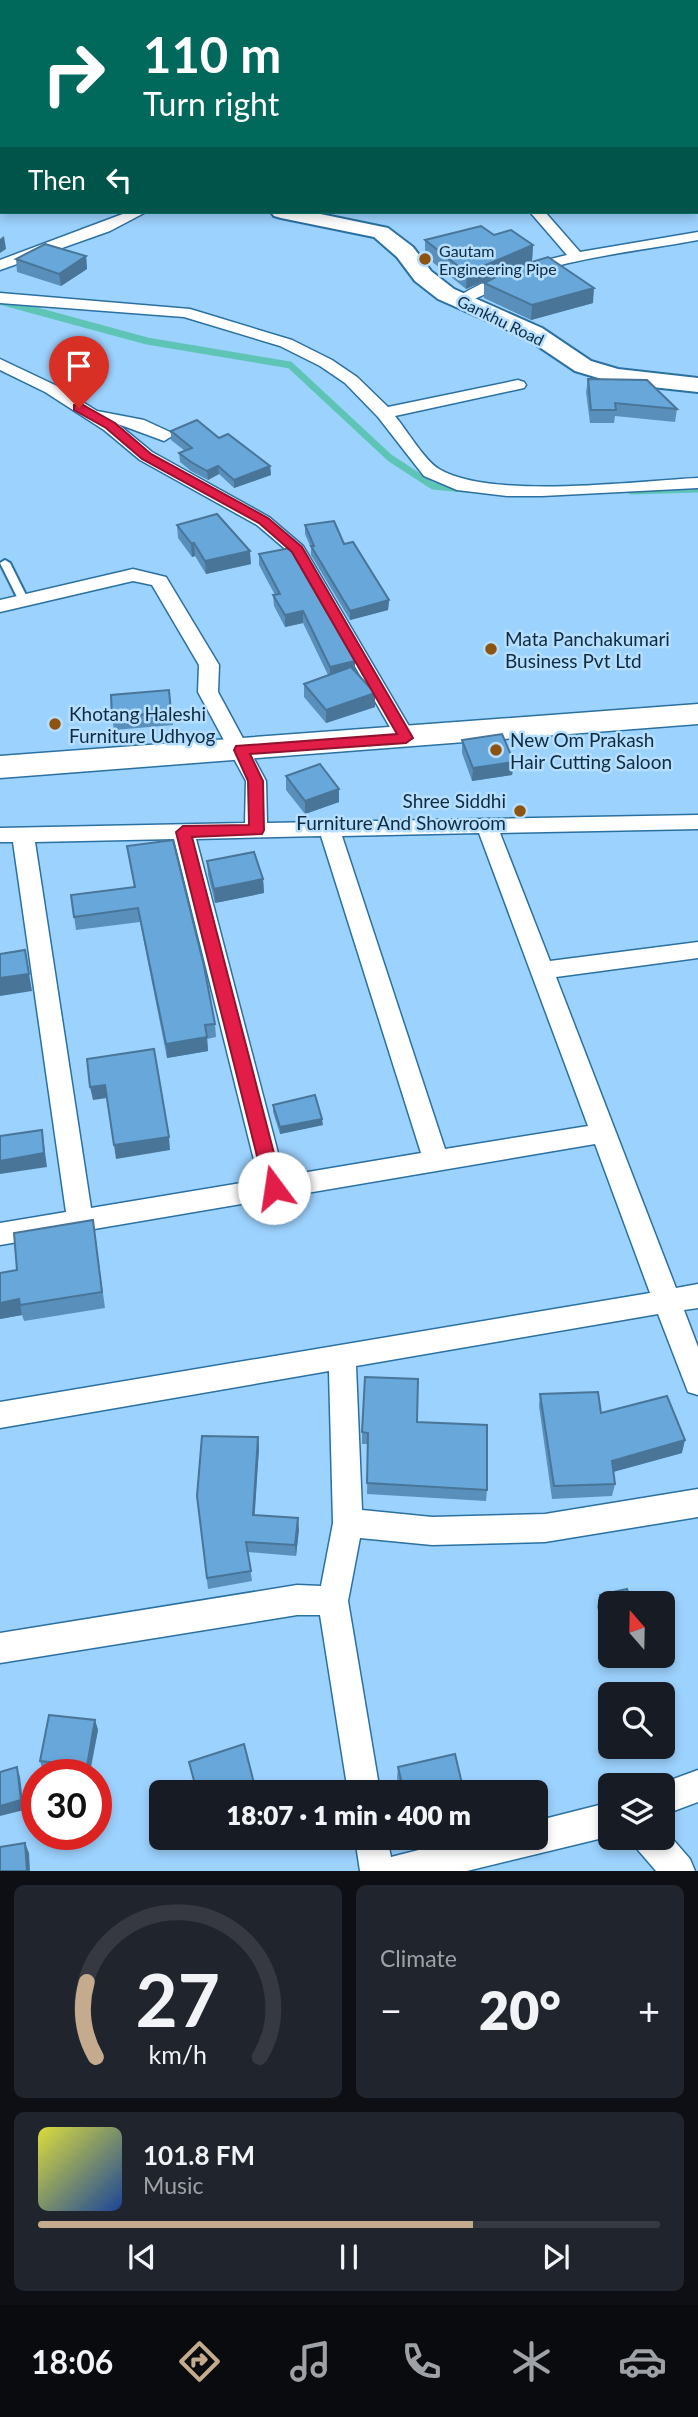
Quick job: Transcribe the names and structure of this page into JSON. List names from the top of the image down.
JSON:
{
  "streets": {
    "main road": ["Gankhu Road"]
  },
  "places": [
    "Gautam Engineering Pipe",
    "Mata Panchakumari Business Pvt Ltd",
    "Khotang Haleshi Furniture Udhyog",
    "New Om Prakash Hair Cutting Saloon",
    "Shree Siddhi Furniture And Showroom"
  ],
  "north": "top",
  "page": {
    "turn": ["110 m", "Turn right"],
    "then": "Then",
    "limit": "30",
    "trip": "18:07 · 1 min · 400 m",
    "tile": "Climate",
    "heat": ["−", "20°", "+"],
    "song": ["101.8 FM", "Music"],
    "tabs": "18:06",
    "gauge": ["27", "km/h"]
  }
}
